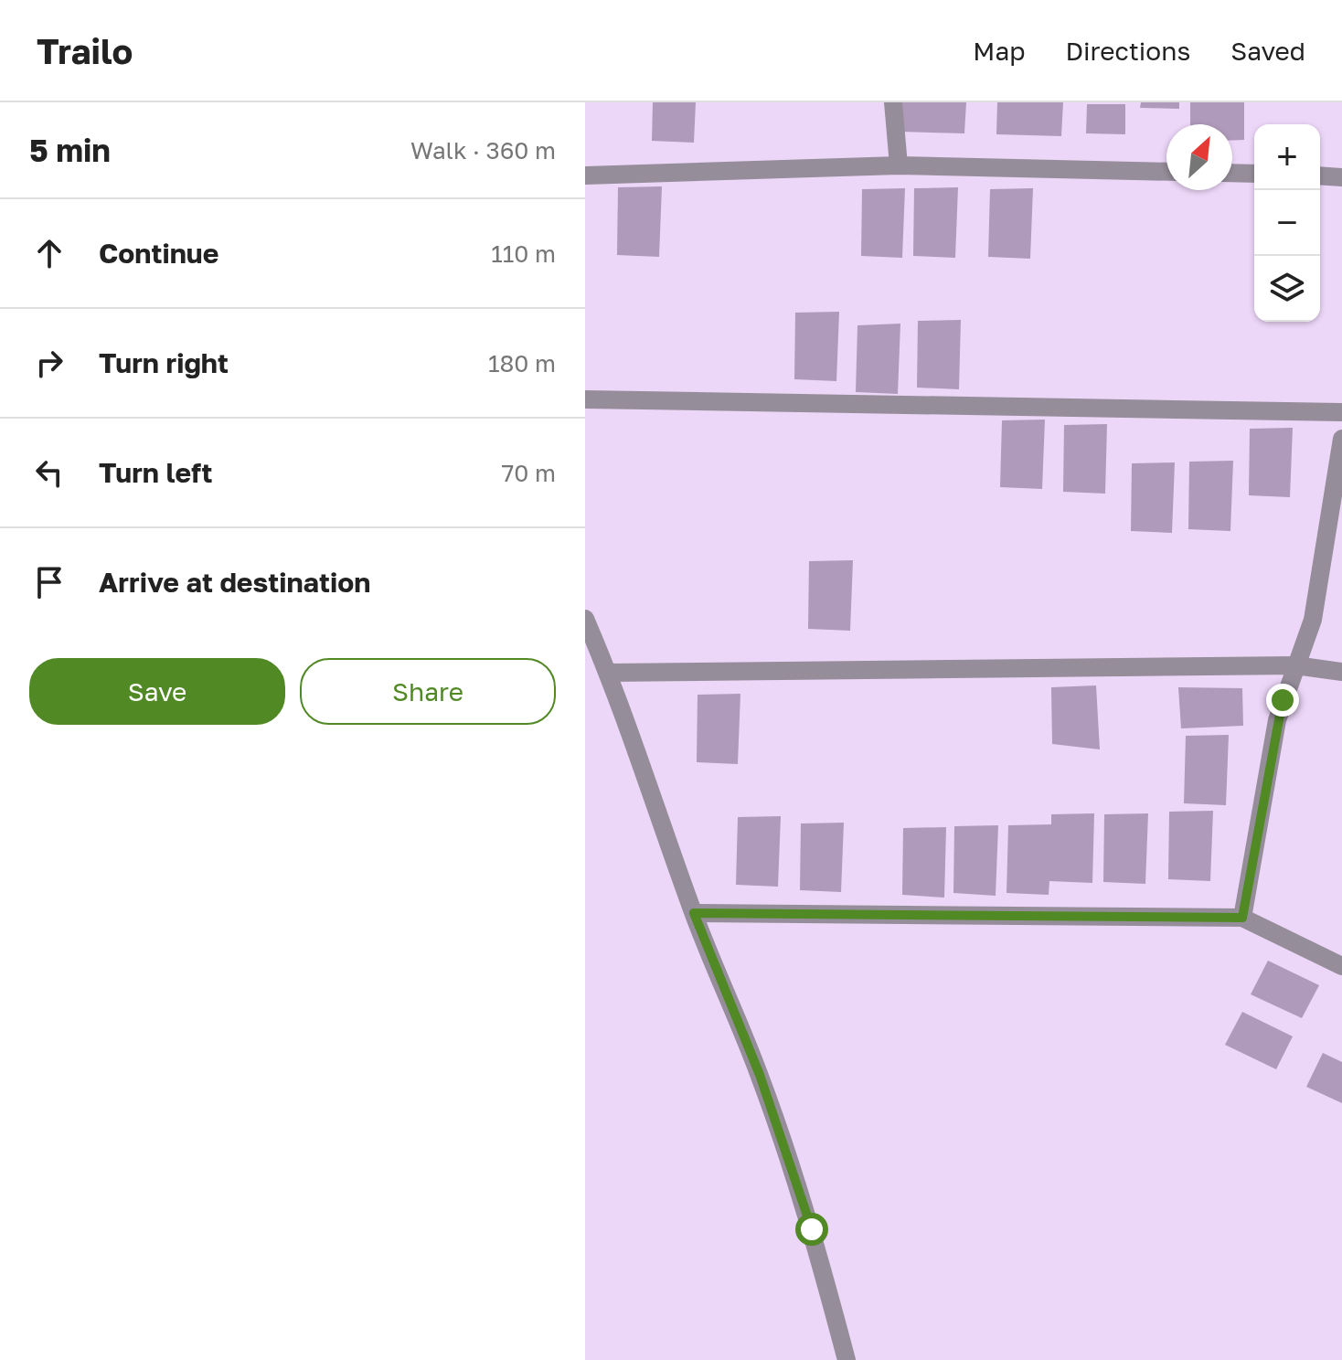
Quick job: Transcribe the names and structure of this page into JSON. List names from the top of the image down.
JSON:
{
  "north": "top right",
  "page": {
    "header": "Trailo",
    "nav": ["Map", "Directions", "Saved"],
    "heading": ["5 min", "Walk · 360 m"],
    "map_buttons": ["+", "−"],
    "list": [
      ["Continue", "110 m"],
      ["Turn right", "180 m"],
      ["Turn left", "70 m"],
      "Arrive at destination"
    ],
    "buttons": ["Save", "Share"]
  }
}
